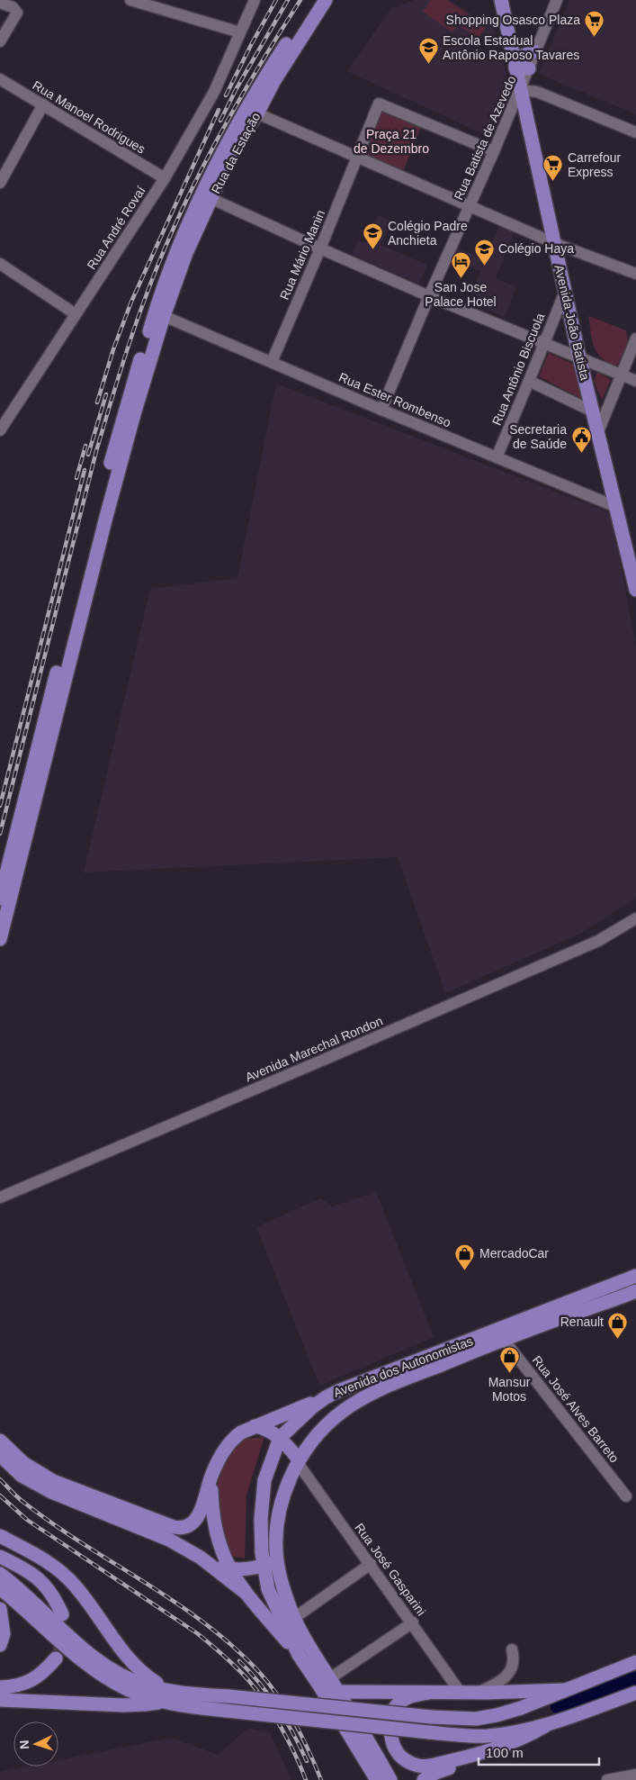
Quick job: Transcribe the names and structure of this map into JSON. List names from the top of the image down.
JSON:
{
  "streets": {
    "main road": ["Rua da Estação", "Avenida João Batista", "Avenida dos Autonomistas"],
    "street": [
      "Rua Manoel Rodrigues",
      "Rua Batista de Azevedo",
      "Rua André Rovaí",
      "Rua Mário Manin",
      "Rua Antônio Biscuola",
      "Rua Ester Rombenso",
      "Avenida Marechal Rondon",
      "Rua José Alves Barreto",
      "Rua José Gasparini"
    ]
  },
  "crossings": [
    ["Rua Manoel Rodrigues", "Rua André Rovaí"],
    ["Rua Batista de Azevedo", "Avenida João Batista"],
    ["Rua Batista de Azevedo", "Rua Ester Rombenso"],
    ["Rua da Estação", "Rua Ester Rombenso"],
    ["Rua Mário Manin", "Rua Ester Rombenso"],
    ["Avenida João Batista", "Rua Antônio Biscuola"],
    ["Avenida João Batista", "Rua Ester Rombenso"],
    ["Rua Antônio Biscuola", "Rua Ester Rombenso"],
    ["Avenida dos Autonomistas", "Rua José Alves Barreto"],
    ["Avenida dos Autonomistas", "Rua José Gasparini"]
  ],
  "parks": ["Praça 21 de Dezembro"],
  "places": {
    "supermarket": ["Shopping Osasco Plaza", "Carrefour Express"],
    "school or university": ["Escola Estadual Antônio Raposo Tavares", "Colégio Padre Anchieta", "Colégio Haya"],
    "hotel": ["San Jose Palace Hotel"],
    "public building": ["Secretaria de Saúde"],
    "shop": ["MercadoCar", "Renault", "Mansur Motos"]
  },
  "scale_bar": "100 m",
  "north": "left"
}
